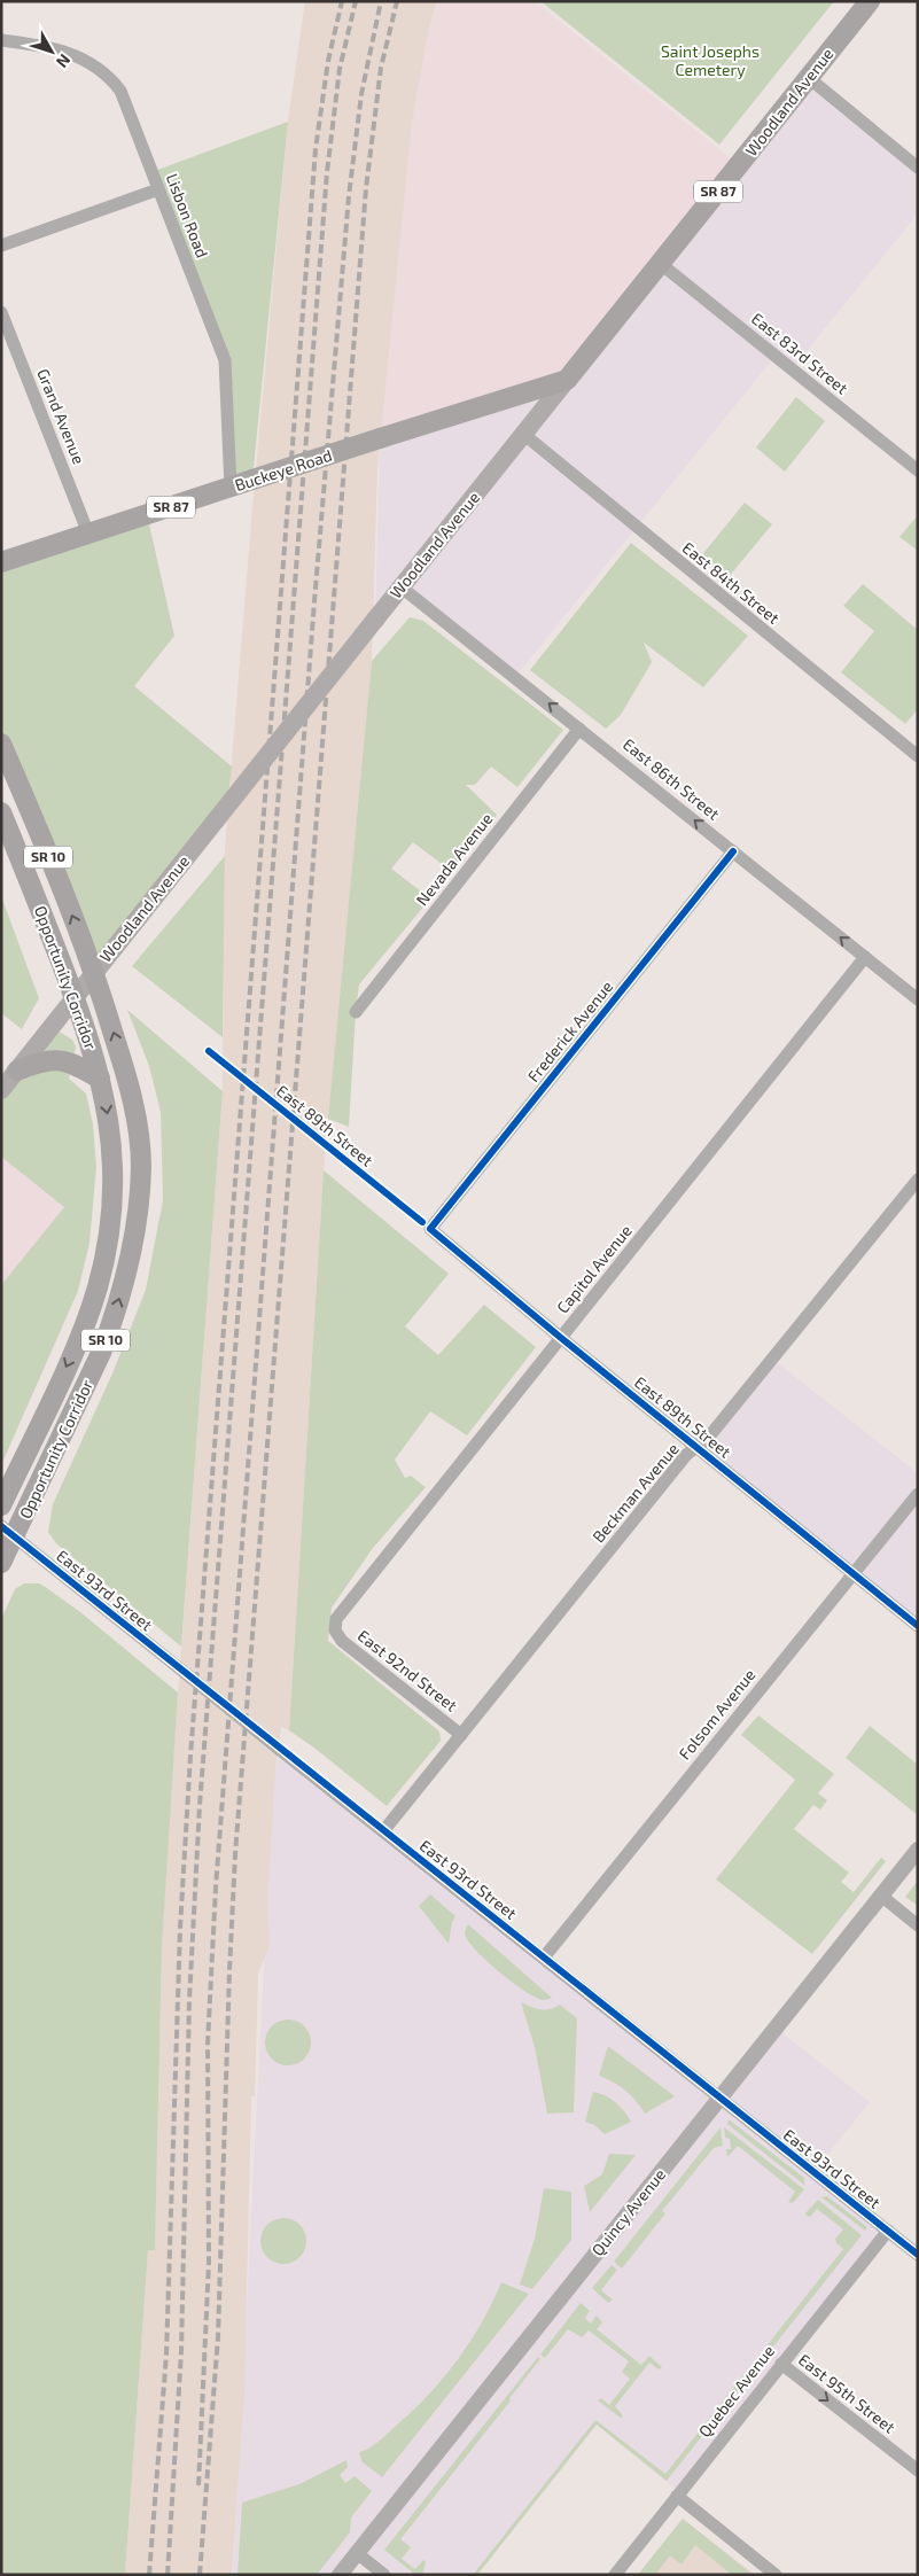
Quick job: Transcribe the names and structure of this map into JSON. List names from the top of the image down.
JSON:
{
  "streets": {
    "main road": [
      "Woodland Avenue",
      "SR 87",
      "Buckeye Road",
      "SR 10",
      "Opportunity Corridor"
    ],
    "street": [
      "Lisbon Road",
      "East 83rd Street",
      "Grand Avenue",
      "East 84th Street",
      "East 86th Street",
      "Nevada Avenue",
      "Frederick Avenue",
      "East 89th Street",
      "Capitol Avenue",
      "Beckman Avenue",
      "East 93rd Street",
      "East 92nd Street",
      "Folsom Avenue",
      "Quincy Avenue",
      "Quebec Avenue",
      "East 95th Street"
    ]
  },
  "crossings": [
    ["Woodland Avenue", "East 83rd Street"],
    ["Woodland Avenue", "Buckeye Road"],
    ["Woodland Avenue", "East 84th Street"],
    ["Woodland Avenue", "East 86th Street"],
    ["Woodland Avenue", "Opportunity Corridor"],
    ["Lisbon Road", "Buckeye Road"],
    ["Grand Avenue", "Buckeye Road"],
    ["East 86th Street", "Nevada Avenue"],
    ["East 86th Street", "Frederick Avenue"],
    ["East 86th Street", "Capitol Avenue"],
    ["Opportunity Corridor", "East 93rd Street"],
    ["Frederick Avenue", "East 89th Street"],
    ["East 89th Street", "Capitol Avenue"],
    ["East 89th Street", "Beckman Avenue"],
    ["East 89th Street", "Folsom Avenue"],
    ["Capitol Avenue", "East 92nd Street"],
    ["Beckman Avenue", "East 93rd Street"],
    ["Beckman Avenue", "East 92nd Street"],
    ["East 93rd Street", "Folsom Avenue"],
    ["East 93rd Street", "Quincy Avenue"],
    ["East 93rd Street", "Quebec Avenue"],
    ["Quebec Avenue", "East 95th Street"]
  ],
  "one_way": ["East 86th Street", "East 95th Street"],
  "parks": ["Saint Josephs Cemetery"],
  "north": "bottom right"
}
